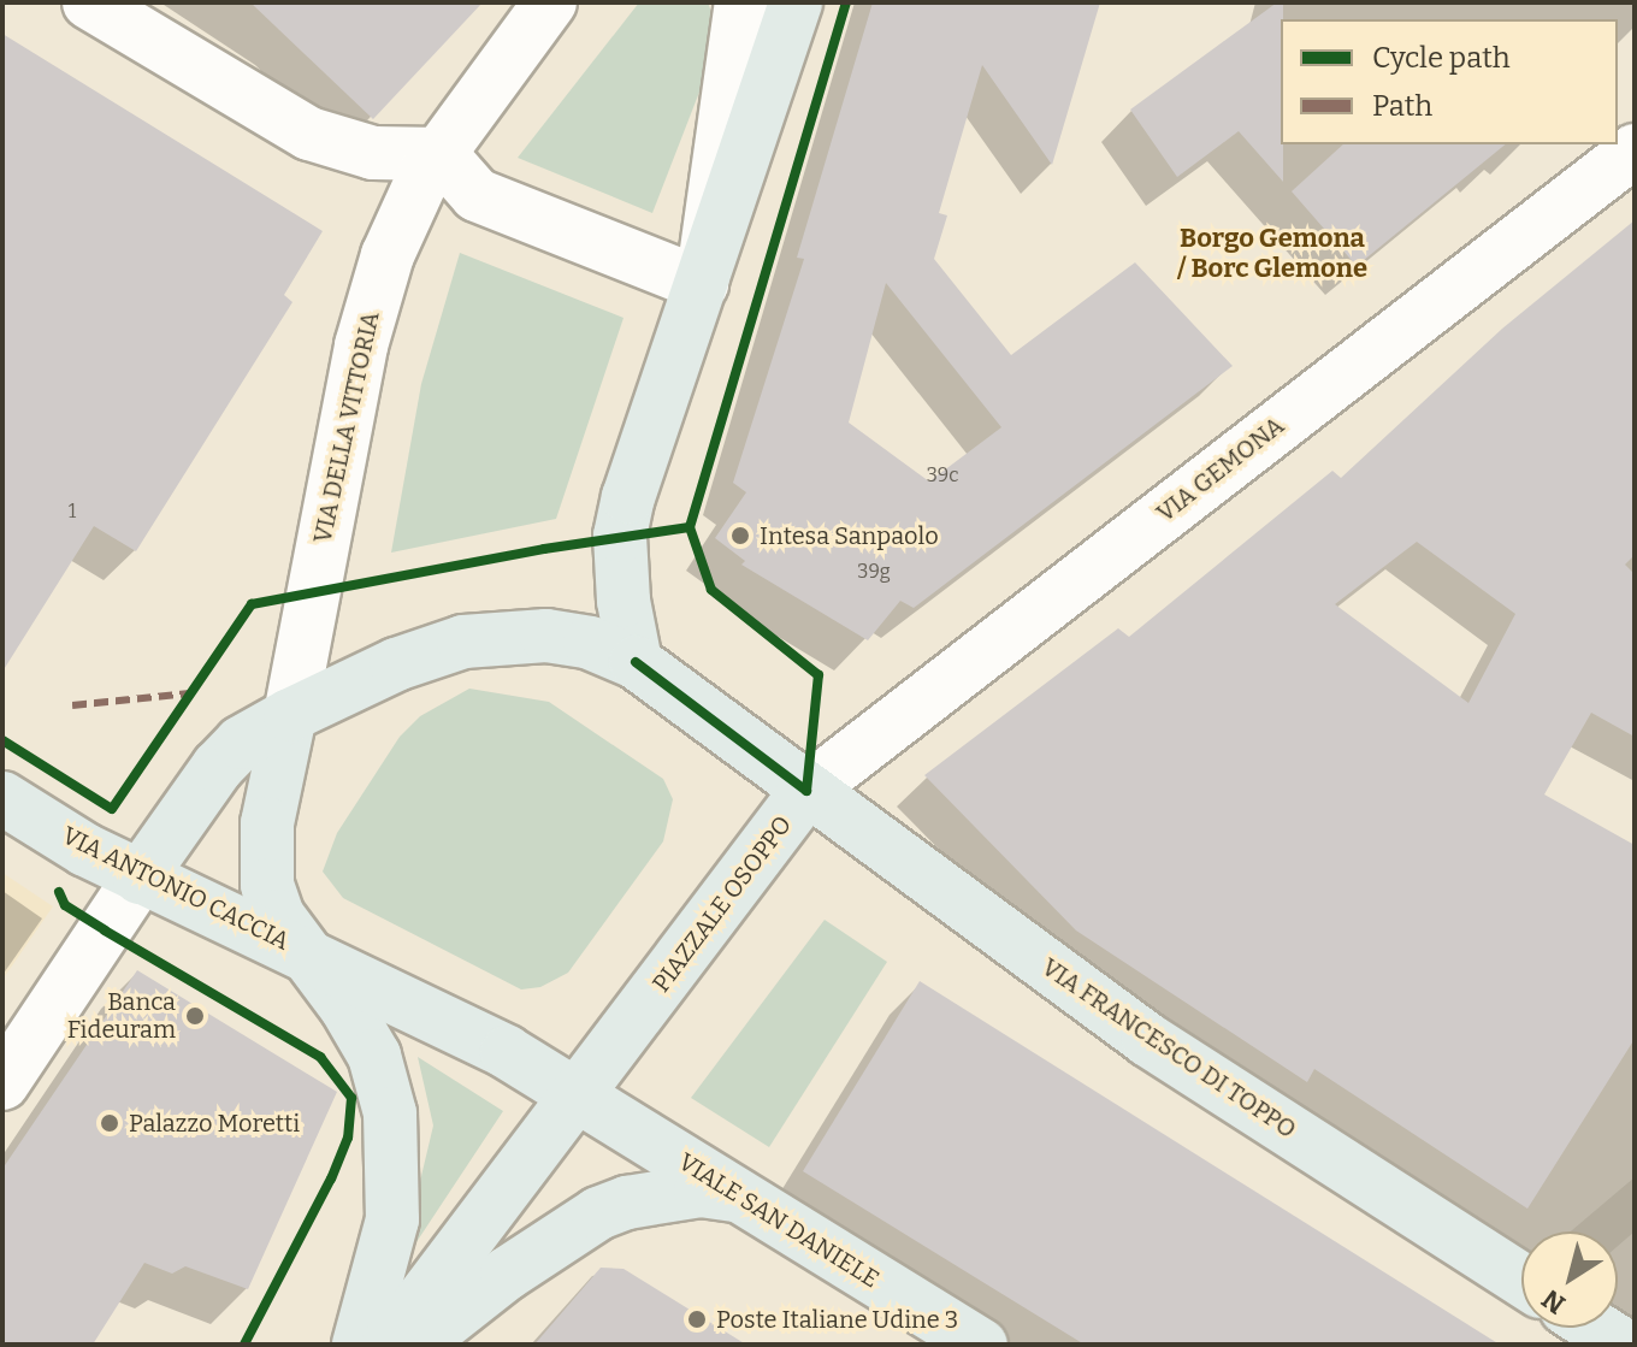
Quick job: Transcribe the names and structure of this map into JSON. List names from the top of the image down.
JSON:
{
  "streets": {
    "main road": [
      "VIA ANTONIO CACCIA",
      "PIAZZALE OSOPPO",
      "VIA FRANCESCO DI TOPPO",
      "VIALE SAN DANIELE"
    ],
    "street": ["VIA DELLA VITTORIA", "VIA GEMONA"]
  },
  "crossings": [
    ["VIA DELLA VITTORIA", "PIAZZALE OSOPPO"],
    ["VIA GEMONA", "PIAZZALE OSOPPO"],
    ["VIA GEMONA", "VIA FRANCESCO DI TOPPO"],
    ["VIA ANTONIO CACCIA", "PIAZZALE OSOPPO"],
    ["PIAZZALE OSOPPO", "VIA FRANCESCO DI TOPPO"],
    ["PIAZZALE OSOPPO", "VIALE SAN DANIELE"]
  ],
  "districts": ["Borgo Gemona / Borc Glemone"],
  "places": [
    "Intesa Sanpaolo",
    "Banca Fideuram",
    "Palazzo Moretti",
    "Poste Italiane Udine 3"
  ],
  "house_numbers": ["39c", "1", "39g"],
  "legend": ["Cycle path", "Path"],
  "north": "bottom left"
}
